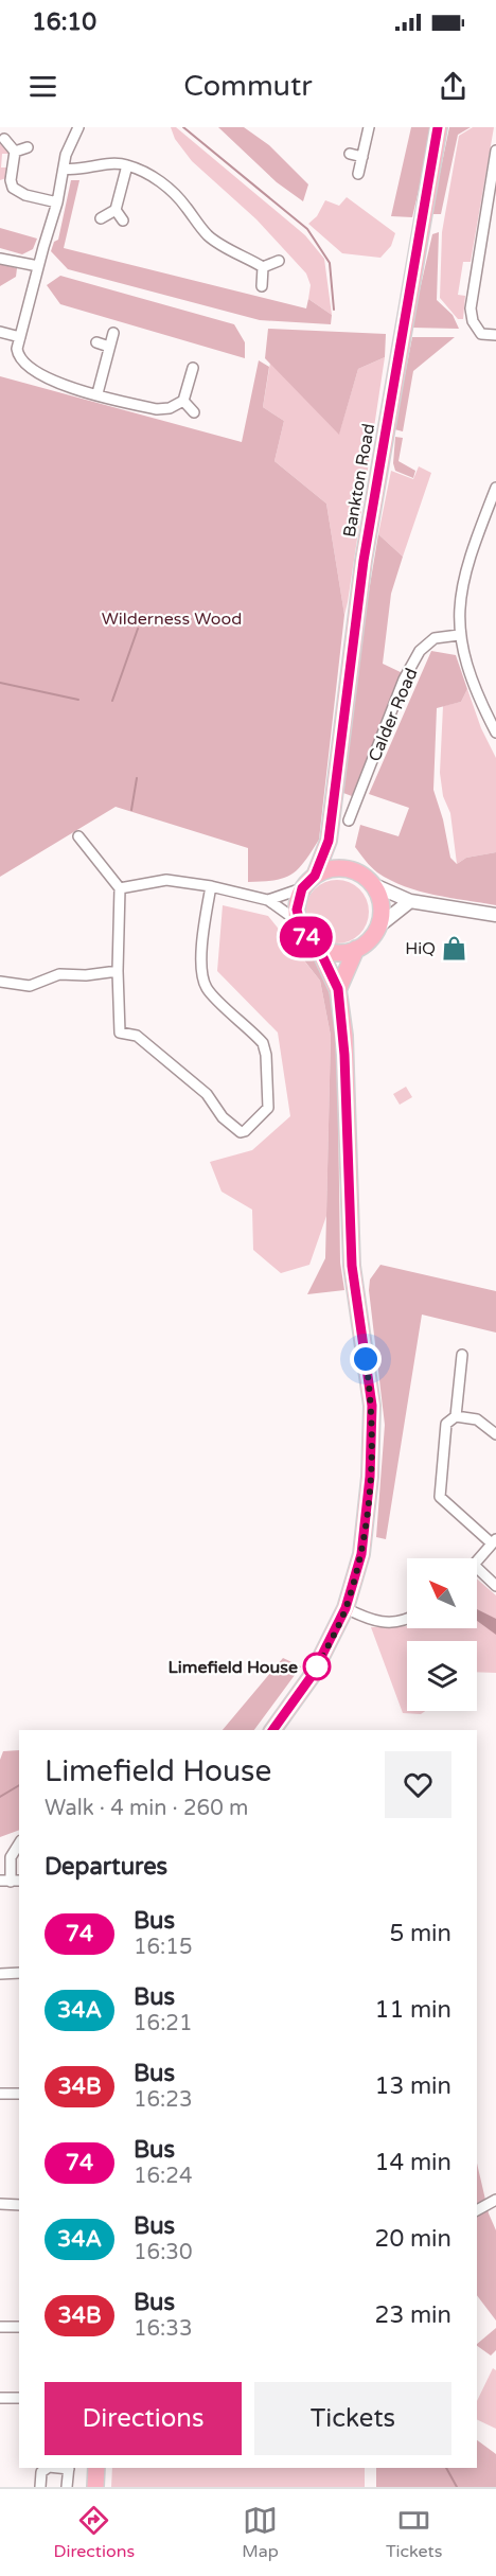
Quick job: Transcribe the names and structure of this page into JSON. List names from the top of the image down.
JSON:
{
  "streets": {
    "main road": ["Bankton Road"],
    "street": ["Calder Road"]
  },
  "parks": ["Wilderness Wood"],
  "places": {
    "shop": ["HiQ"],
    "other": ["Limefield House"]
  },
  "lines": ["bus line 74"],
  "north": "top left",
  "page": {
    "status": "16:10",
    "header": "Commutr",
    "on_map": "74",
    "heading": [
      ["Limefield House", "Walk · 4 min · 260 m"],
      "Departures"
    ],
    "list": [
      {
        "mark": "74",
        "name": "Bus",
        "note": "16:15",
        "value": "5 min"
      },
      {
        "mark": "34A",
        "name": "Bus",
        "note": "16:21",
        "value": "11 min"
      },
      {
        "mark": "34B",
        "name": "Bus",
        "note": "16:23",
        "value": "13 min"
      },
      {
        "mark": "74",
        "name": "Bus",
        "note": "16:24",
        "value": "14 min"
      },
      {
        "mark": "34A",
        "name": "Bus",
        "note": "16:30",
        "value": "20 min"
      },
      {
        "mark": "34B",
        "name": "Bus",
        "note": "16:33",
        "value": "23 min"
      }
    ],
    "buttons": ["Directions", "Tickets"],
    "tabs": ["Directions", "Map", "Tickets"]
  }
}
